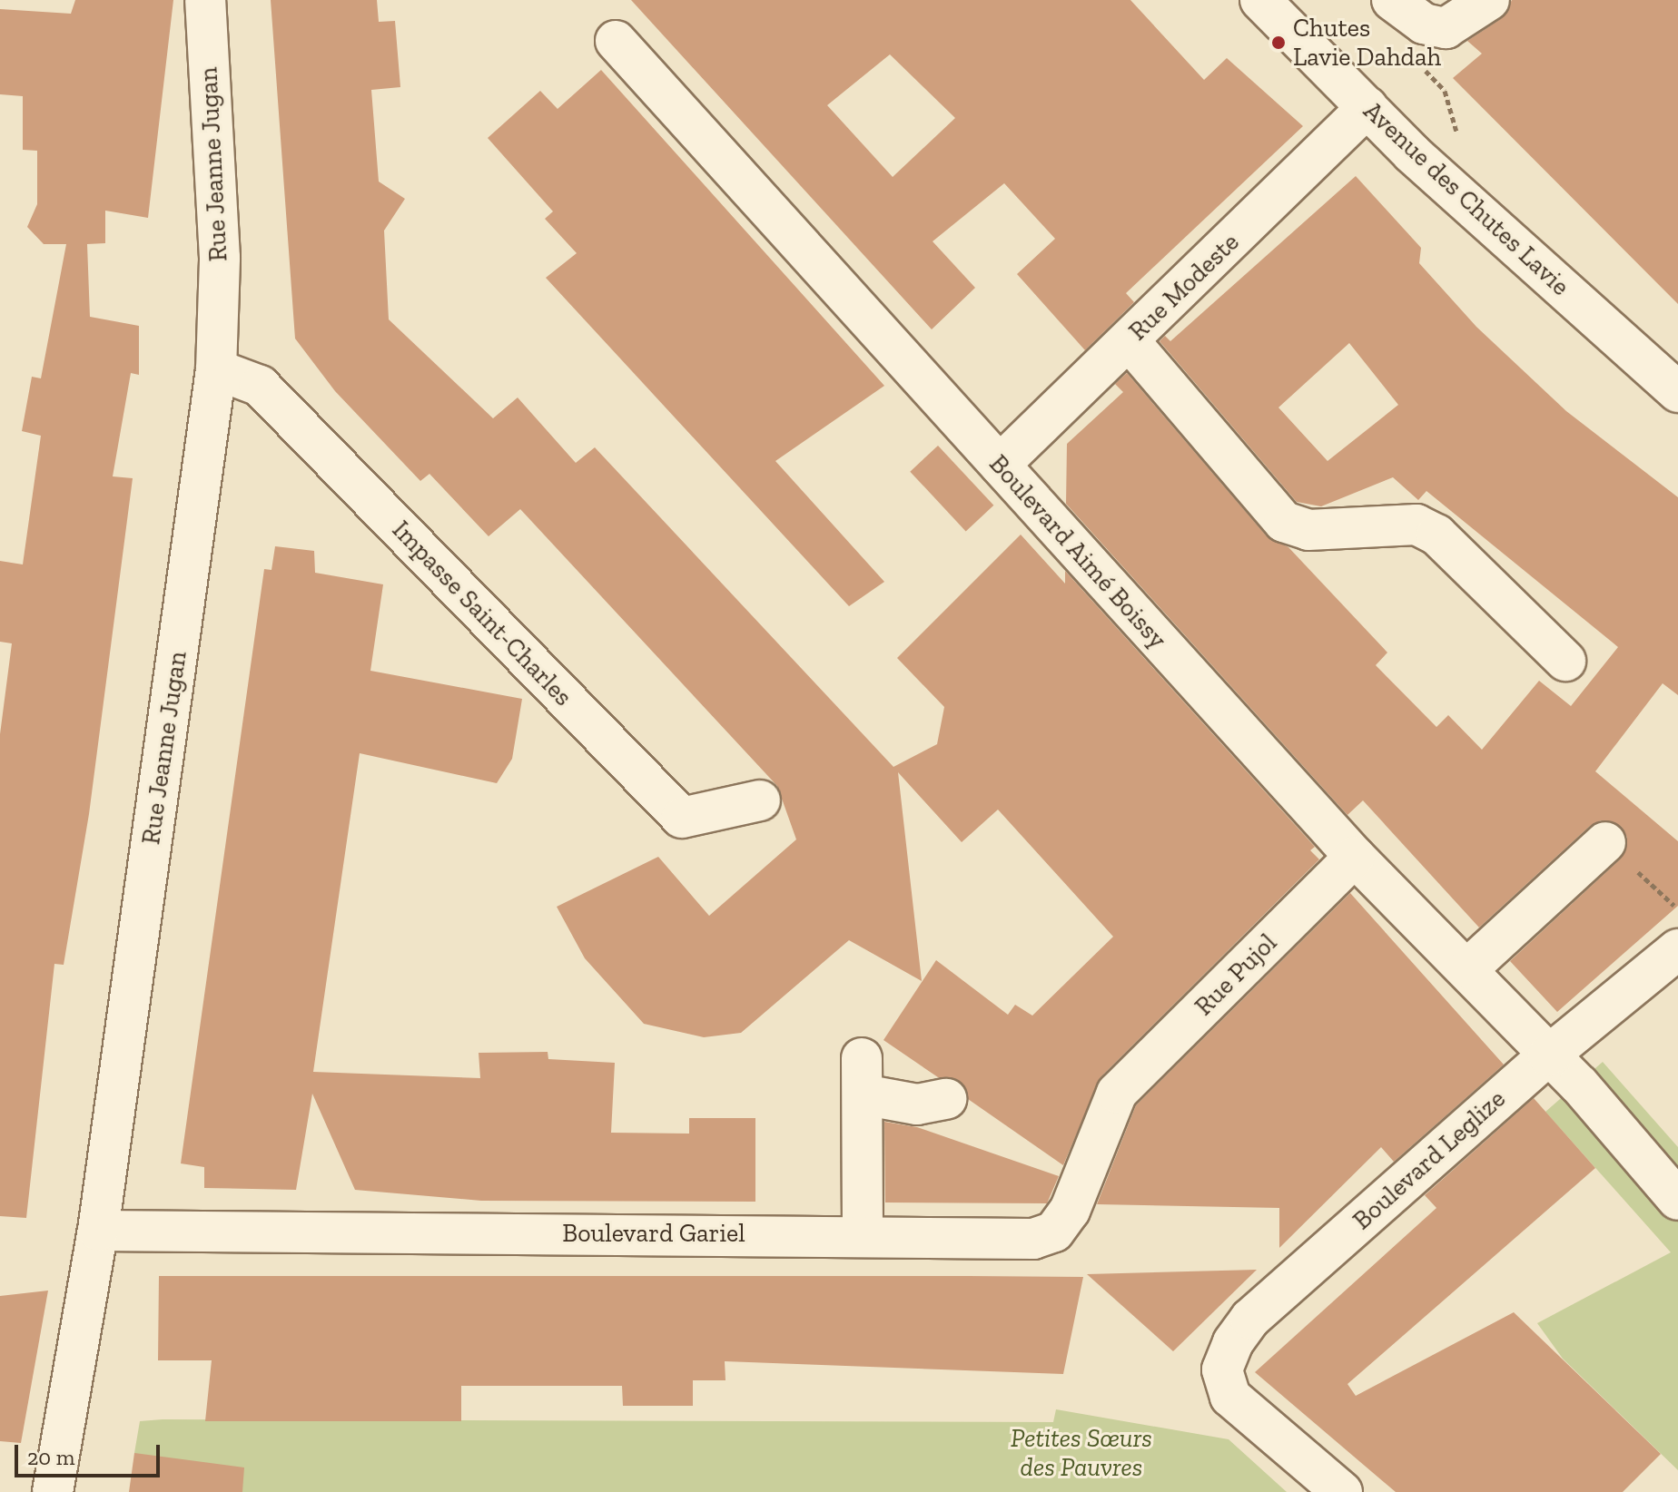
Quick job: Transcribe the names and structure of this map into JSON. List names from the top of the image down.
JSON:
{
  "streets": {
    "street": [
      "Rue Jeanne Jugan",
      "Avenue des Chutes Lavie",
      "Rue Modeste",
      "Boulevard Aimé Boissy",
      "Impasse Saint-Charles",
      "Rue Pujol",
      "Boulevard Leglize",
      "Boulevard Gariel"
    ]
  },
  "crossings": [
    ["Rue Jeanne Jugan", "Impasse Saint-Charles"],
    ["Rue Jeanne Jugan", "Boulevard Gariel"],
    ["Avenue des Chutes Lavie", "Rue Modeste"],
    ["Rue Modeste", "Boulevard Aimé Boissy"],
    ["Boulevard Aimé Boissy", "Rue Pujol"],
    ["Boulevard Aimé Boissy", "Boulevard Leglize"],
    ["Rue Pujol", "Boulevard Gariel"]
  ],
  "parks": ["Petites Sœurs des Pauvres"],
  "places": ["Chutes Lavie Dahdah"],
  "scale_bar": "20 m"
}
